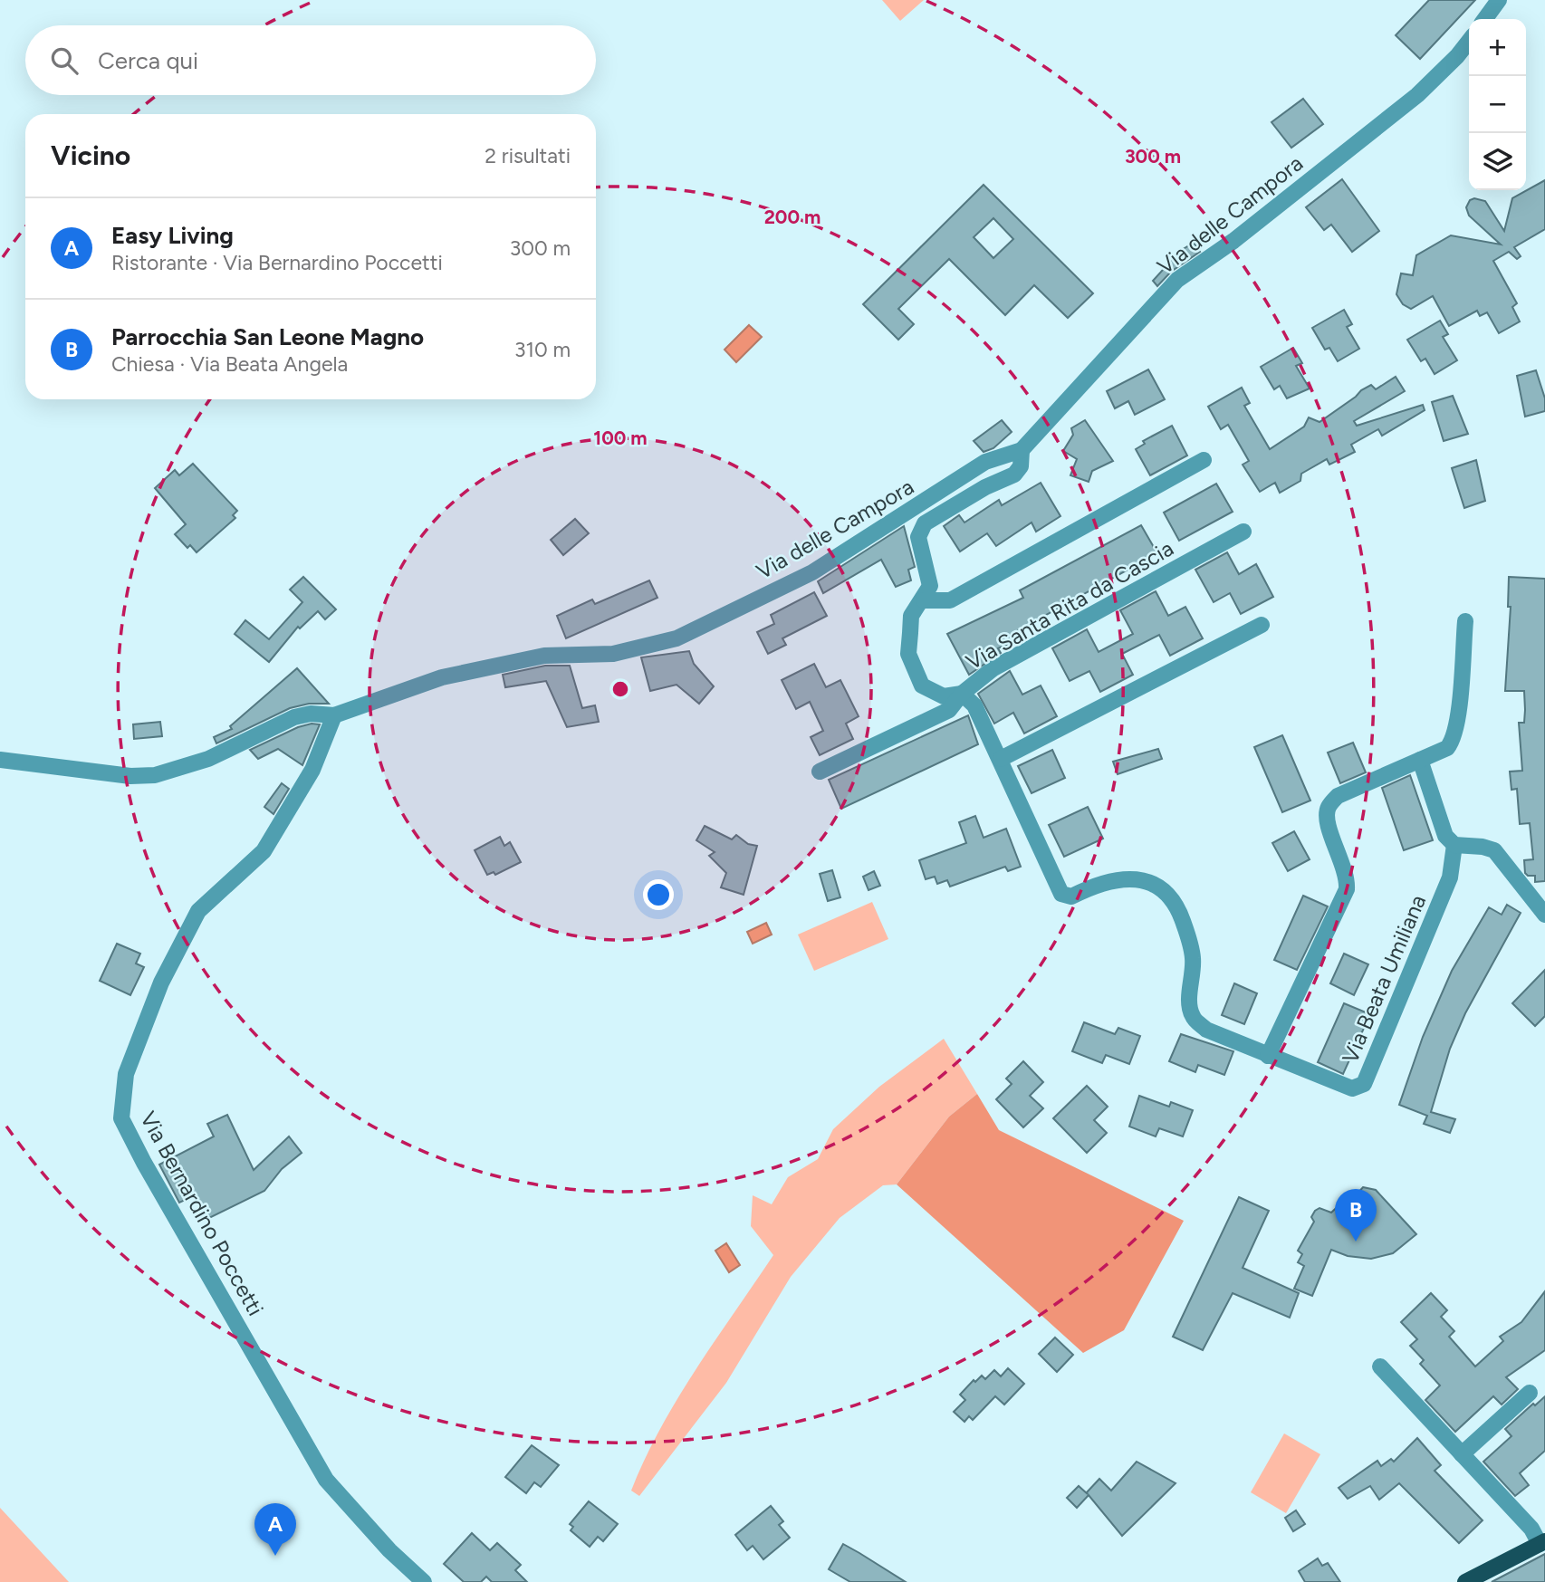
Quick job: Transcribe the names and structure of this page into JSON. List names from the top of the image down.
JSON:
{
  "streets": {
    "street": [
      "Via delle Campora",
      "Via Santa Rita da Cascia",
      "Via Beata Umiliana",
      "Via Bernardino Poccetti"
    ]
  },
  "crossings": [
    ["Via delle Campora", "Via Bernardino Poccetti"],
    ["Via Santa Rita da Cascia", "Via Beata Umiliana"]
  ],
  "page": {
    "map_buttons": ["+", "−"],
    "search": "Cerca qui",
    "heading": ["Vicino", "2 risultati"],
    "list": [
      {
        "mark": "A",
        "name": "Easy Living",
        "note": "Ristorante · Via Bernardino Poccetti",
        "value": "300 m"
      },
      {
        "mark": "B",
        "name": "Parrocchia San Leone Magno",
        "note": "Chiesa · Via Beata Angela",
        "value": "310 m"
      }
    ],
    "pins": ["B", "A"]
  },
  "rings": ["300 m", "200 m", "100 m"]
}
